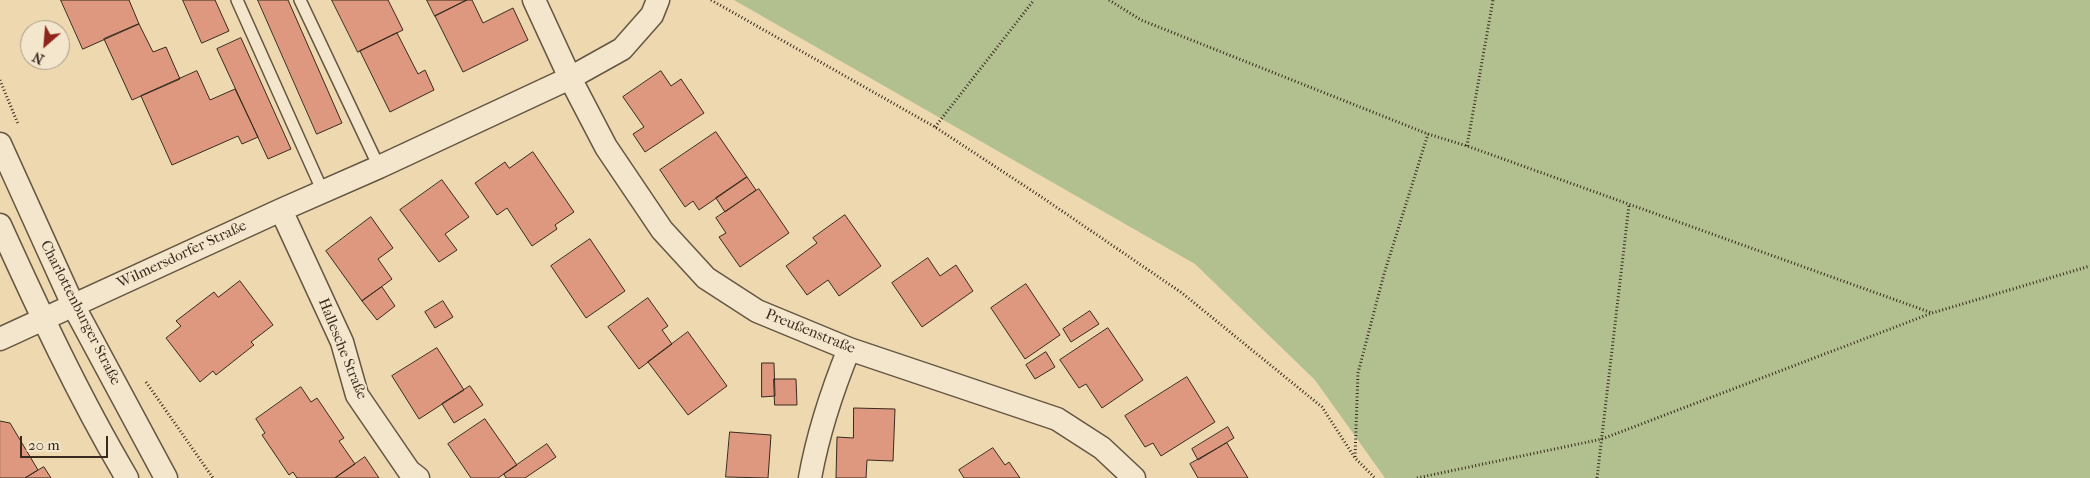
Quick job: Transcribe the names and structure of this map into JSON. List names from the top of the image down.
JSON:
{
  "streets": {
    "street": [
      "Wilmersdorfer Straße",
      "Charlottenburger Straße",
      "Preußenstraße",
      "Hallesche Straße"
    ]
  },
  "crossings": [
    ["Wilmersdorfer Straße", "Charlottenburger Straße"],
    ["Wilmersdorfer Straße", "Preußenstraße"],
    ["Wilmersdorfer Straße", "Hallesche Straße"]
  ],
  "scale_bar": "20 m",
  "north": "bottom left"
}
